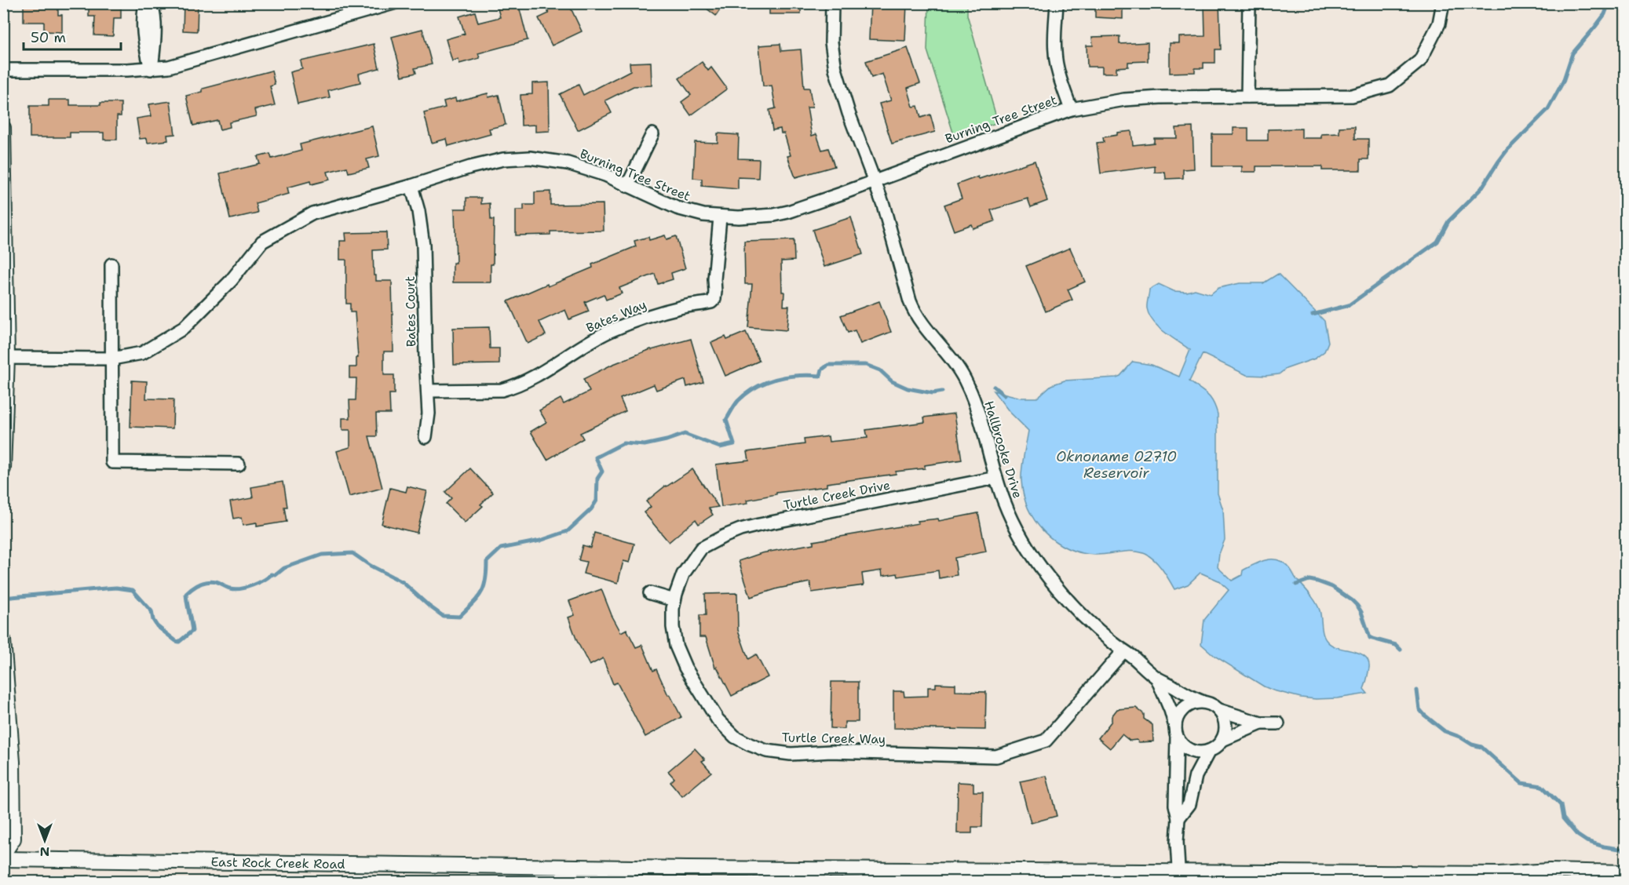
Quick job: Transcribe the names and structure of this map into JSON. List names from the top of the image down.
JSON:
{
  "streets": {
    "street": [
      "Burning Tree Street",
      "Bates Court",
      "Bates Way",
      "Hallbrooke Drive",
      "Turtle Creek Drive",
      "Turtle Creek Way",
      "East Rock Creek Road"
    ]
  },
  "crossings": [
    ["Burning Tree Street", "Bates Court"],
    ["Burning Tree Street", "Bates Way"],
    ["Burning Tree Street", "Hallbrooke Drive"],
    ["Bates Court", "Bates Way"],
    ["Hallbrooke Drive", "Turtle Creek Drive"],
    ["Hallbrooke Drive", "Turtle Creek Way"],
    ["Hallbrooke Drive", "East Rock Creek Road"],
    ["Turtle Creek Drive", "Turtle Creek Way"]
  ],
  "water": ["Oknoname 02710 Reservoir"],
  "scale_bar": "50 m",
  "north": "bottom"
}
